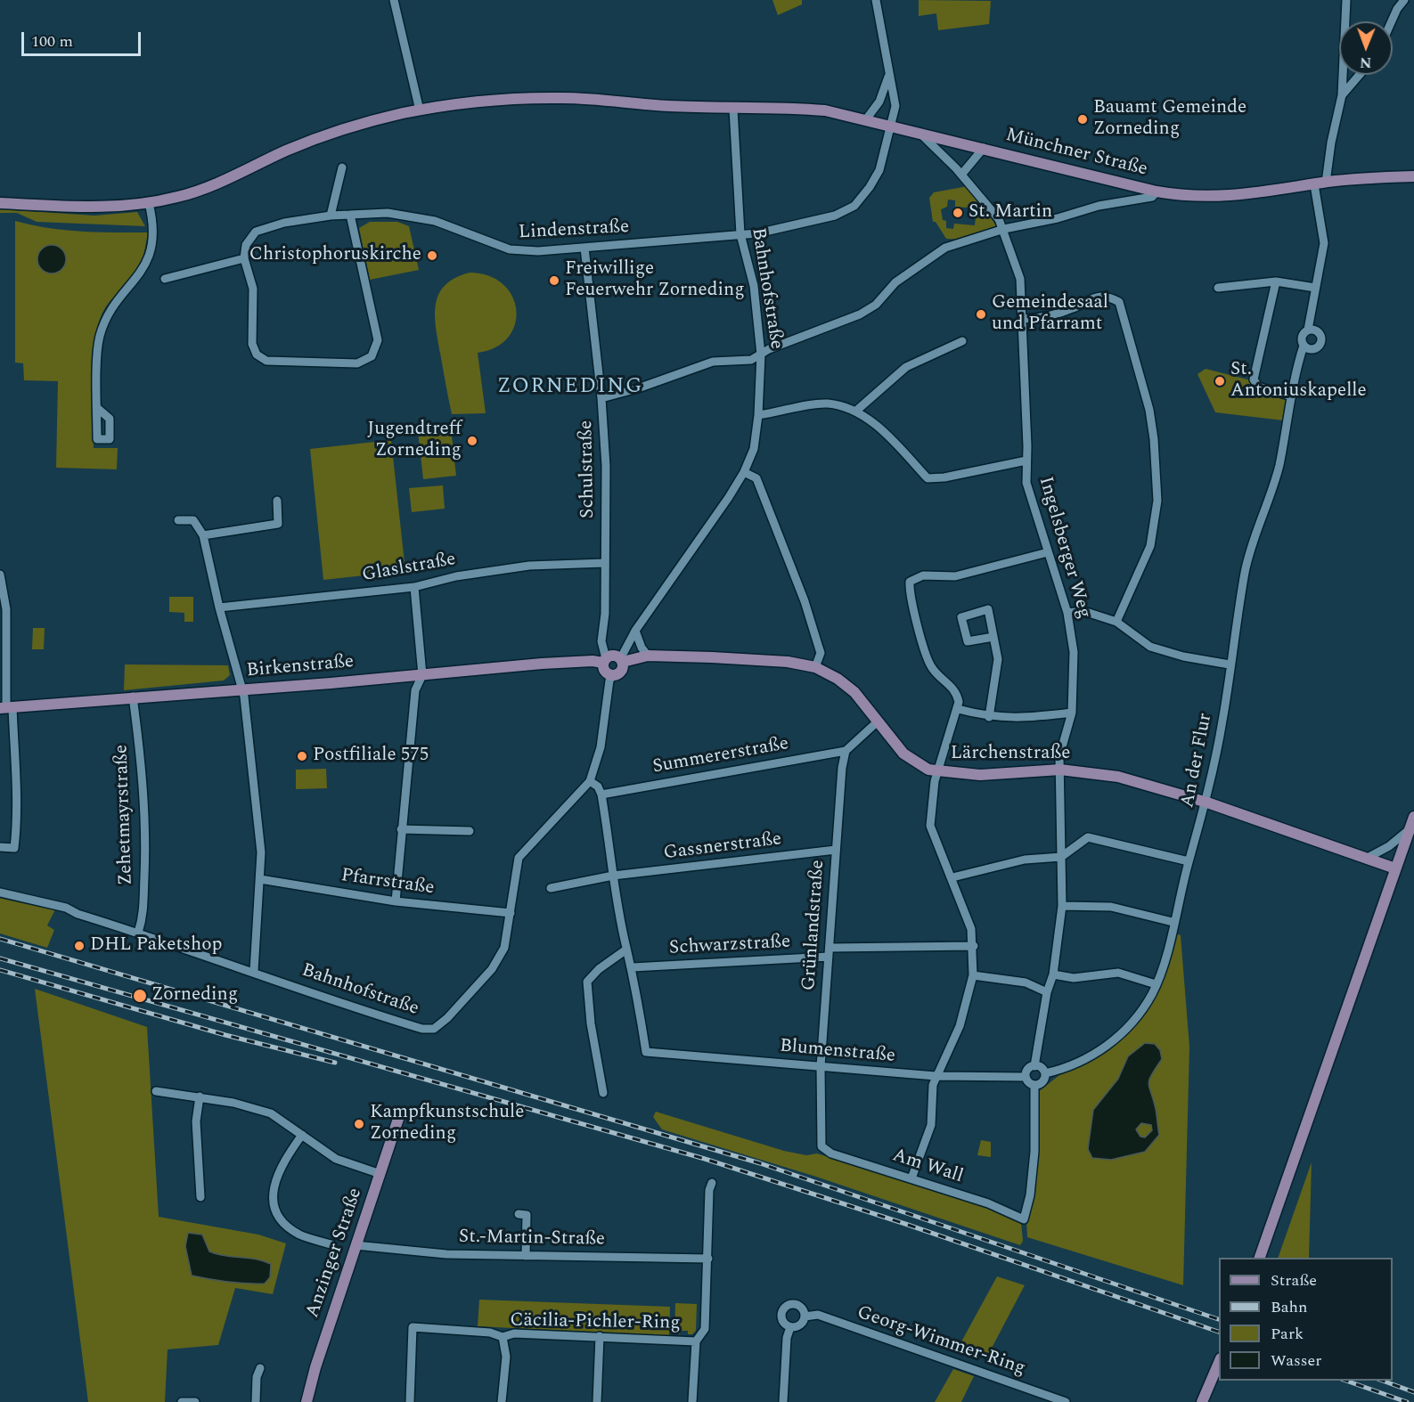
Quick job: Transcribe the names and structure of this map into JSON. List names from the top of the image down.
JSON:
{
  "streets": {
    "street": [
      "Münchner Straße",
      "Lindenstraße",
      "Bahnhofstraße",
      "Schulstraße",
      "Ingelsberger Weg",
      "Glaslstraße",
      "Birkenstraße",
      "Lärchenstraße",
      "Summererstraße",
      "An der Flur",
      "Zehetmayrstraße",
      "Gassnerstraße",
      "Pfarrstraße",
      "Grünlandstraße",
      "Schwarzstraße",
      "Blumenstraße",
      "Am Wall",
      "St.-Martin-Straße",
      "Anzinger Straße",
      "Cäcilia-Pichler-Ring",
      "Georg-Wimmer-Ring"
    ]
  },
  "crossings": [
    ["Münchner Straße", "Lindenstraße"],
    ["Münchner Straße", "Bahnhofstraße"],
    ["Münchner Straße", "Ingelsberger Weg"],
    ["Münchner Straße", "An der Flur"],
    ["Lindenstraße", "Bahnhofstraße"],
    ["Lindenstraße", "Schulstraße"],
    ["Bahnhofstraße", "Schulstraße"],
    ["Bahnhofstraße", "Birkenstraße"],
    ["Bahnhofstraße", "Lärchenstraße"],
    ["Bahnhofstraße", "Zehetmayrstraße"],
    ["Bahnhofstraße", "Pfarrstraße"],
    ["Schulstraße", "Glaslstraße"],
    ["Schulstraße", "Birkenstraße"],
    ["Schulstraße", "Lärchenstraße"],
    ["Ingelsberger Weg", "Lärchenstraße"],
    ["Ingelsberger Weg", "An der Flur"],
    ["Ingelsberger Weg", "Blumenstraße"],
    ["Ingelsberger Weg", "Am Wall"],
    ["Birkenstraße", "Lärchenstraße"],
    ["Birkenstraße", "Zehetmayrstraße"],
    ["Lärchenstraße", "An der Flur"],
    ["Summererstraße", "Grünlandstraße"],
    ["An der Flur", "Blumenstraße"],
    ["An der Flur", "Am Wall"],
    ["Gassnerstraße", "Grünlandstraße"],
    ["Grünlandstraße", "Schwarzstraße"],
    ["Grünlandstraße", "Blumenstraße"],
    ["Grünlandstraße", "Am Wall"],
    ["Schwarzstraße", "Blumenstraße"],
    ["Blumenstraße", "Am Wall"],
    ["St.-Martin-Straße", "Anzinger Straße"]
  ],
  "districts": ["ZORNEDING"],
  "places": [
    "Bauamt Gemeinde Zorneding",
    "St. Martin",
    "Christophoruskirche",
    "Freiwillige Feuerwehr Zorneding",
    "Gemeindesaal und Pfarramt",
    "St. Antoniuskapelle",
    "Jugendtreff Zorneding",
    "Postfiliale 575",
    "DHL Paketshop",
    "Zorneding",
    "Kampfkunstschule Zorneding"
  ],
  "legend": [
    "Straße",
    "Bahn",
    "Park",
    "Wasser"
  ],
  "scale_bar": "100 m",
  "north": "bottom"
}
